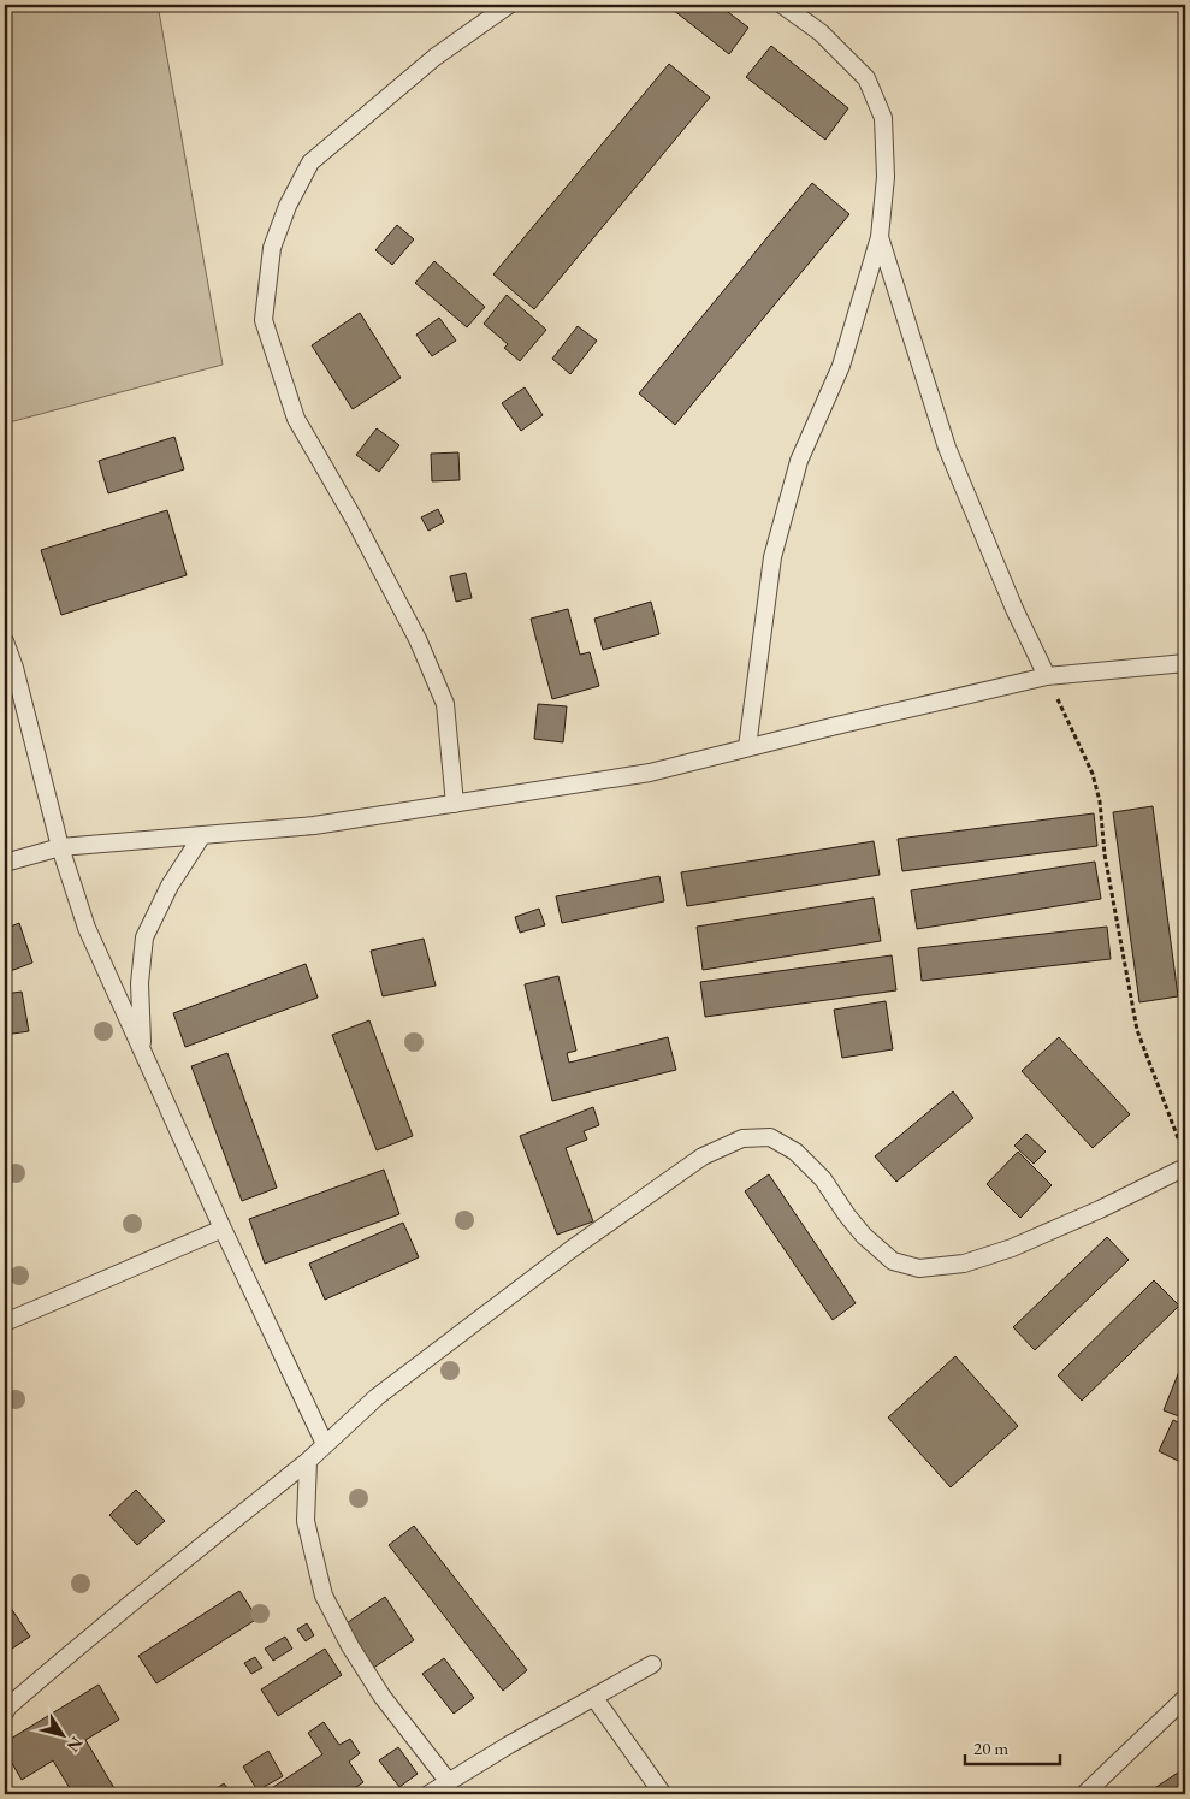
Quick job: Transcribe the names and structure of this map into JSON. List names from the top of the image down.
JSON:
{
  "scale_bar": "20 m",
  "north": "bottom right"
}
